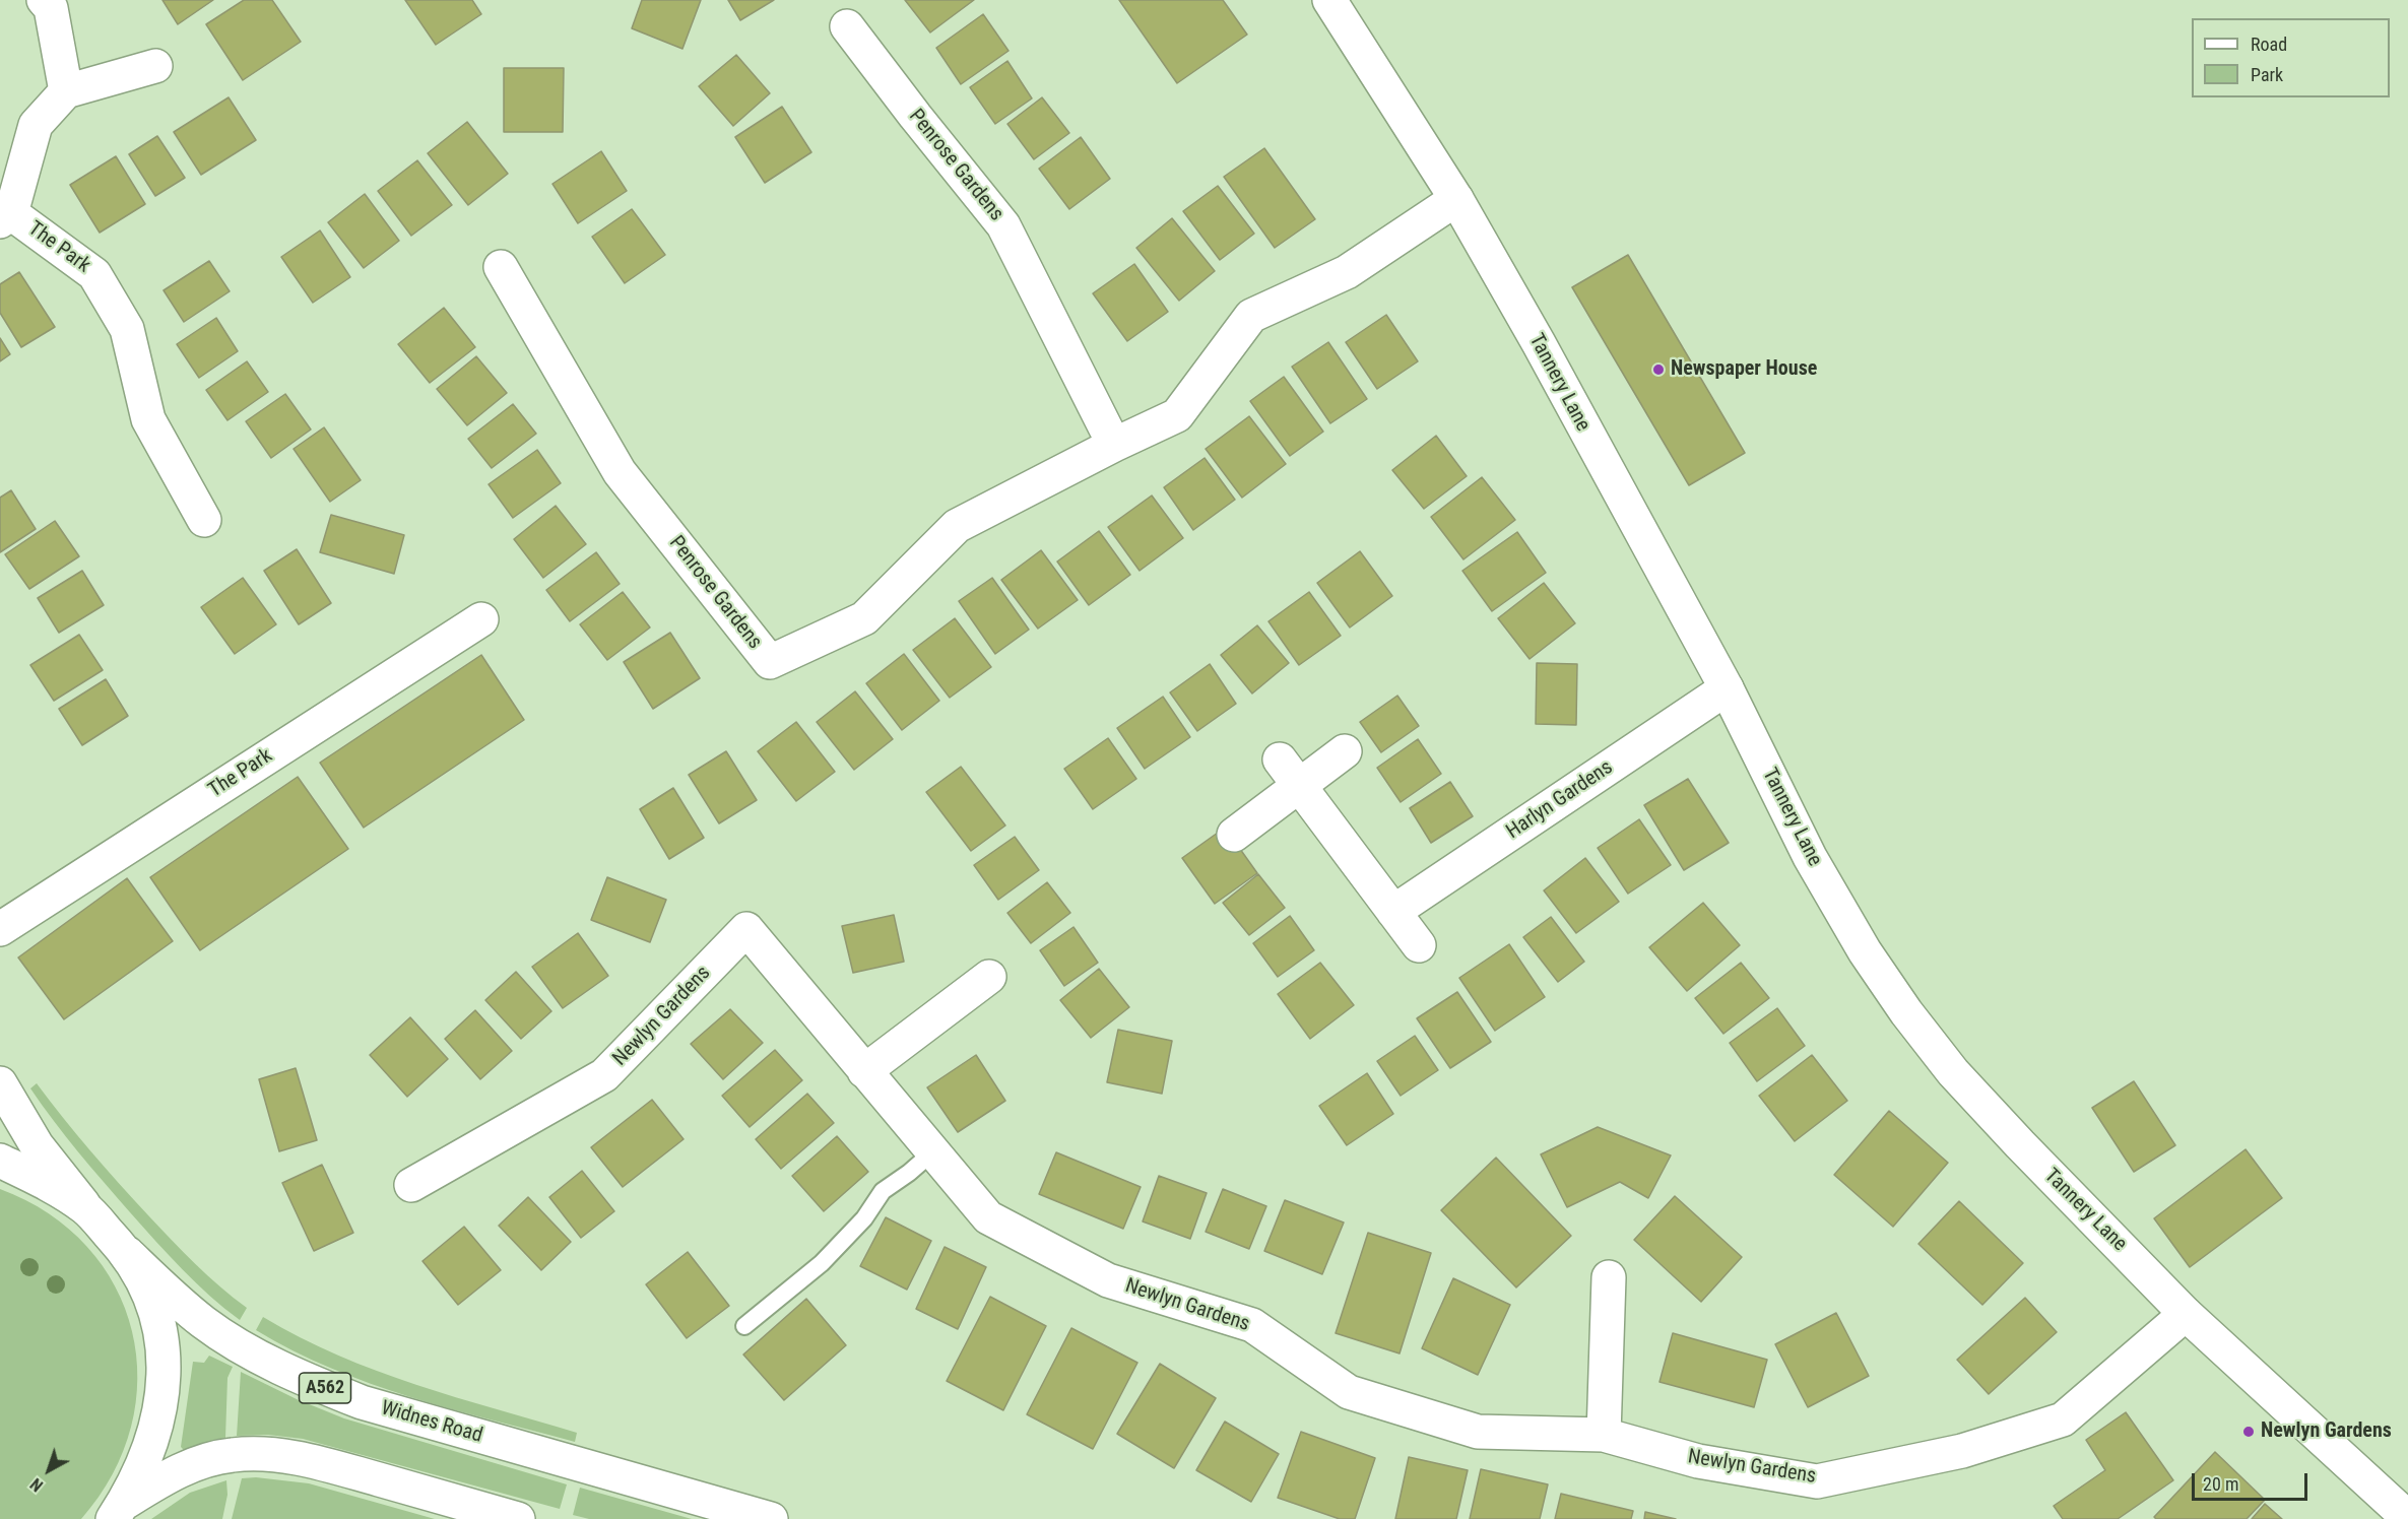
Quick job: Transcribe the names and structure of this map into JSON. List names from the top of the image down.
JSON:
{
  "streets": {
    "street": [
      "Penrose Gardens",
      "The Park",
      "Tannery Lane",
      "Harlyn Gardens",
      "Newlyn Gardens",
      "A562",
      "Widnes Road"
    ]
  },
  "crossings": [
    ["Penrose Gardens", "Tannery Lane"],
    ["Tannery Lane", "Harlyn Gardens"],
    ["Tannery Lane", "Newlyn Gardens"],
    ["A562", "Widnes Road"]
  ],
  "places": ["Newspaper House", "Newlyn Gardens"],
  "legend": ["Road", "Park"],
  "scale_bar": "20 m",
  "north": "bottom left"
}
